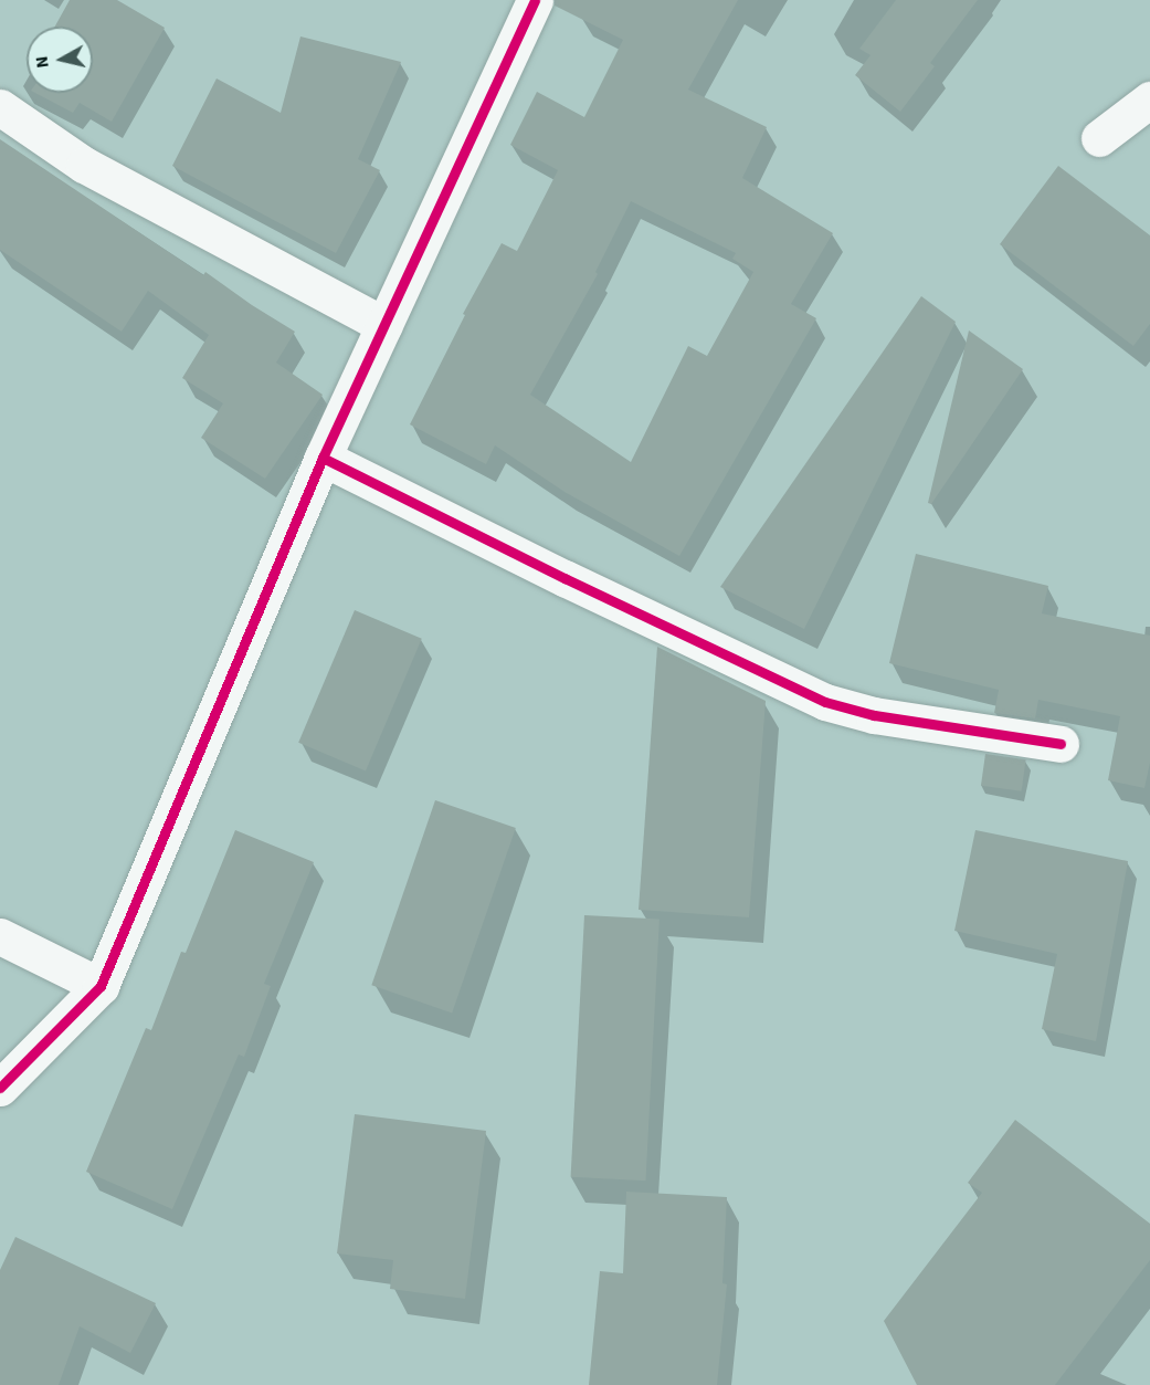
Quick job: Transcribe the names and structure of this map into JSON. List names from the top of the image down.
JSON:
{
  "north": "left"
}
